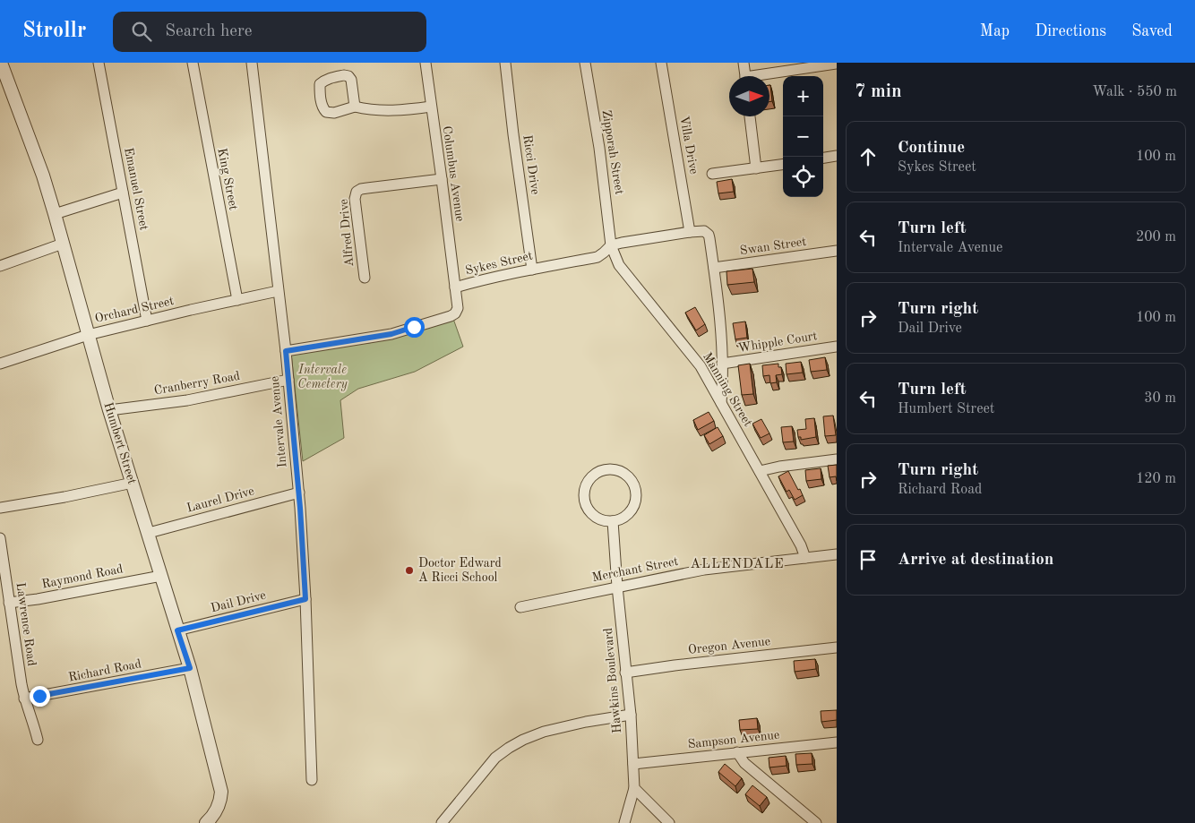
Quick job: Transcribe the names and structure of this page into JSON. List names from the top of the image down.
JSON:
{
  "streets": {
    "street": [
      "Villa Drive",
      "Zipporah Street",
      "Ricci Drive",
      "Columbus Avenue",
      "King Street",
      "Emanuel Street",
      "Alfred Drive",
      "Swan Street",
      "Sykes Street",
      "Orchard Street",
      "Whipple Court",
      "Cranberry Road",
      "Manning Street",
      "Intervale Avenue",
      "Humbert Street",
      "Laurel Drive",
      "Merchant Street",
      "Raymond Road",
      "Dail Drive",
      "Lawrence Road",
      "Oregon Avenue",
      "Richard Road",
      "Hawkins Boulevard",
      "Sampson Avenue"
    ]
  },
  "crossings": [
    ["Villa Drive", "Sykes Street"],
    ["Zipporah Street", "Sykes Street"],
    ["Zipporah Street", "Manning Street"],
    ["Ricci Drive", "Sykes Street"],
    ["Columbus Avenue", "Alfred Drive"],
    ["Columbus Avenue", "Sykes Street"],
    ["King Street", "Orchard Street"],
    ["Emanuel Street", "Orchard Street"],
    ["Swan Street", "Sykes Street"],
    ["Sykes Street", "Manning Street"],
    ["Sykes Street", "Intervale Avenue"],
    ["Orchard Street", "Intervale Avenue"],
    ["Orchard Street", "Humbert Street"],
    ["Cranberry Road", "Intervale Avenue"],
    ["Cranberry Road", "Humbert Street"],
    ["Manning Street", "Merchant Street"],
    ["Intervale Avenue", "Laurel Drive"],
    ["Intervale Avenue", "Dail Drive"],
    ["Humbert Street", "Laurel Drive"],
    ["Humbert Street", "Raymond Road"],
    ["Humbert Street", "Dail Drive"],
    ["Humbert Street", "Richard Road"],
    ["Merchant Street", "Hawkins Boulevard"],
    ["Raymond Road", "Lawrence Road"],
    ["Lawrence Road", "Richard Road"],
    ["Oregon Avenue", "Hawkins Boulevard"],
    ["Hawkins Boulevard", "Sampson Avenue"]
  ],
  "districts": ["ALLENDALE"],
  "parks": ["Intervale Cemetery"],
  "places": ["Doctor Edward A Ricci School"],
  "north": "right",
  "page": {
    "header": "Strollr",
    "search": "Search here",
    "nav": ["Map", "Directions", "Saved"],
    "heading": ["7 min", "Walk · 550 m"],
    "map_buttons": ["+", "−"],
    "list": [
      ["Continue", "Sykes Street", "100 m"],
      ["Turn left", "Intervale Avenue", "200 m"],
      ["Turn right", "Dail Drive", "100 m"],
      ["Turn left", "Humbert Street", "30 m"],
      ["Turn right", "Richard Road", "120 m"],
      "Arrive at destination"
    ]
  }
}
